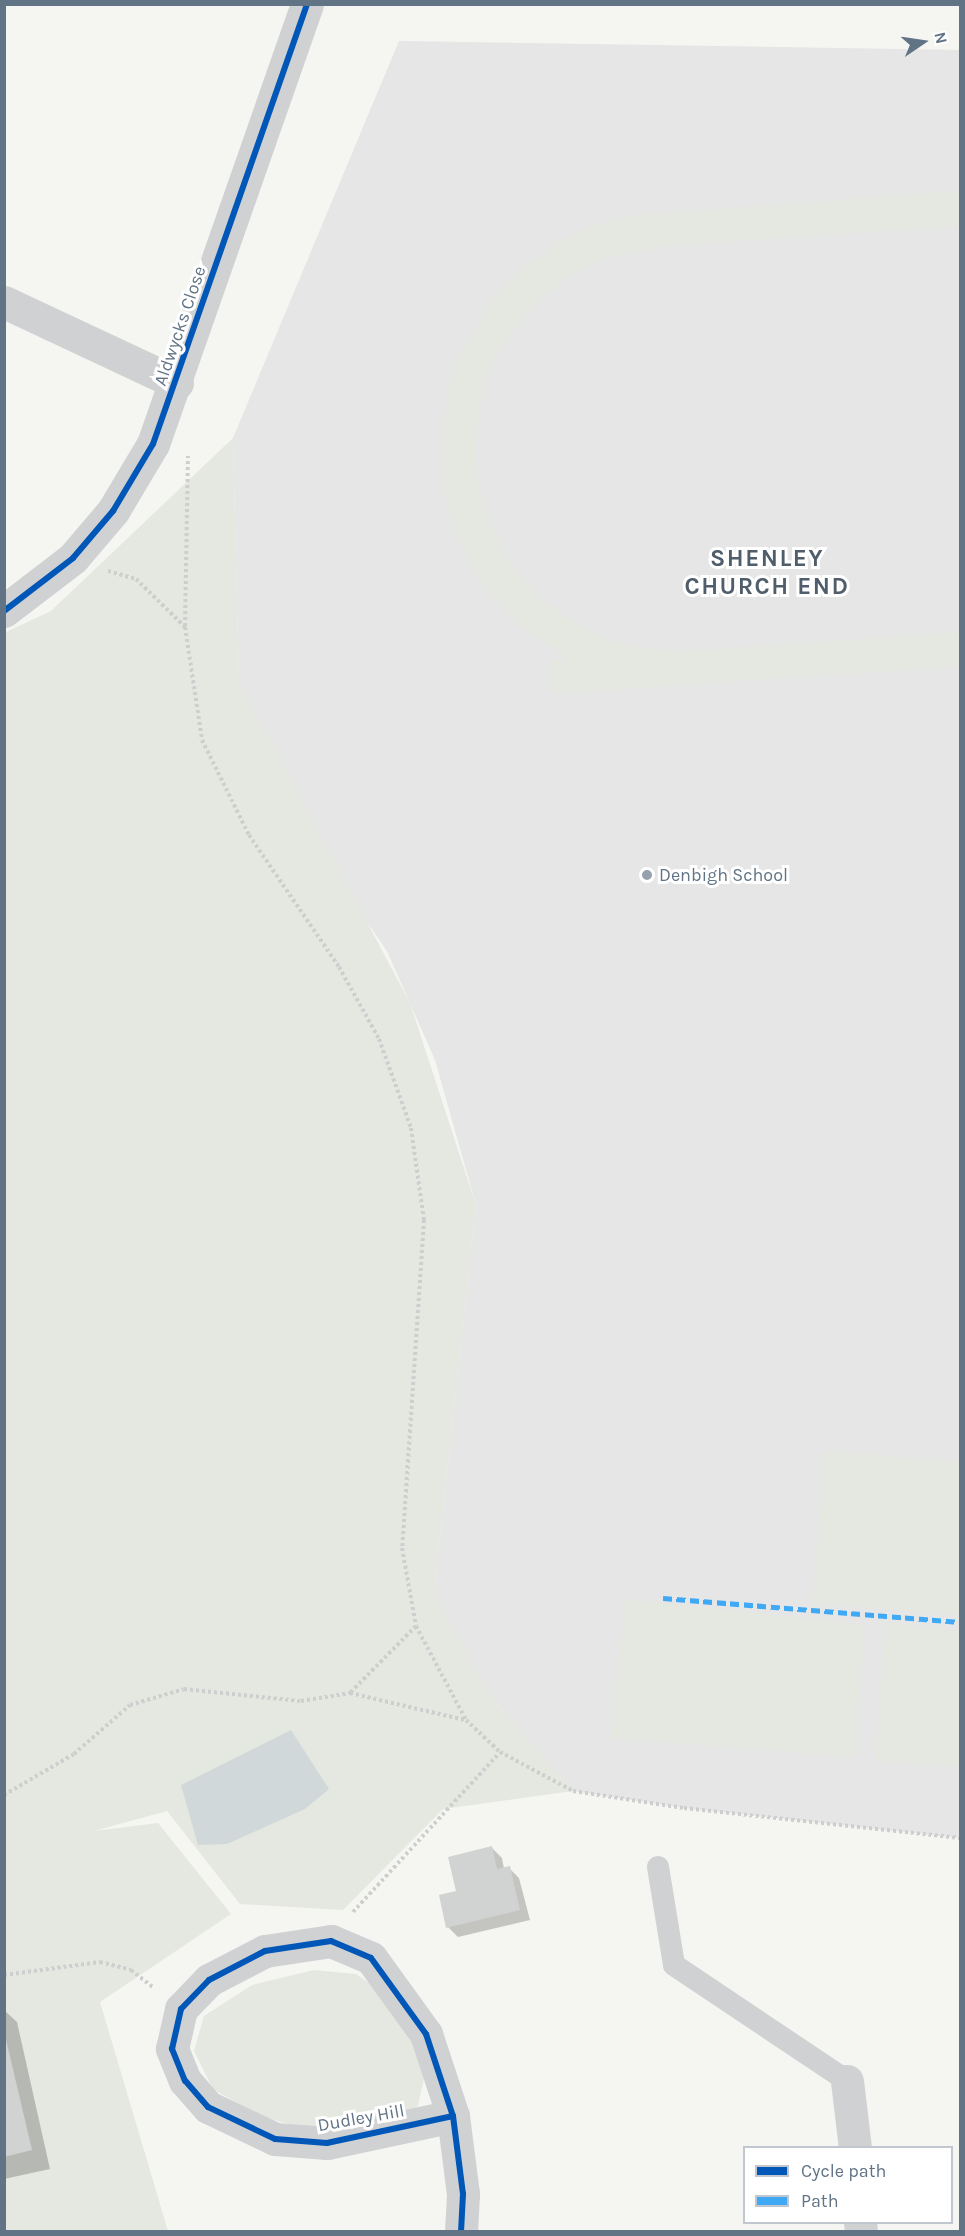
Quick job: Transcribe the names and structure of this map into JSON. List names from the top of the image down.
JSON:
{
  "streets": {
    "street": ["Aldwycks Close", "Dudley Hill"]
  },
  "districts": ["SHENLEY CHURCH END"],
  "places": ["Denbigh School"],
  "legend": ["Cycle path", "Path"],
  "north": "right"
}
